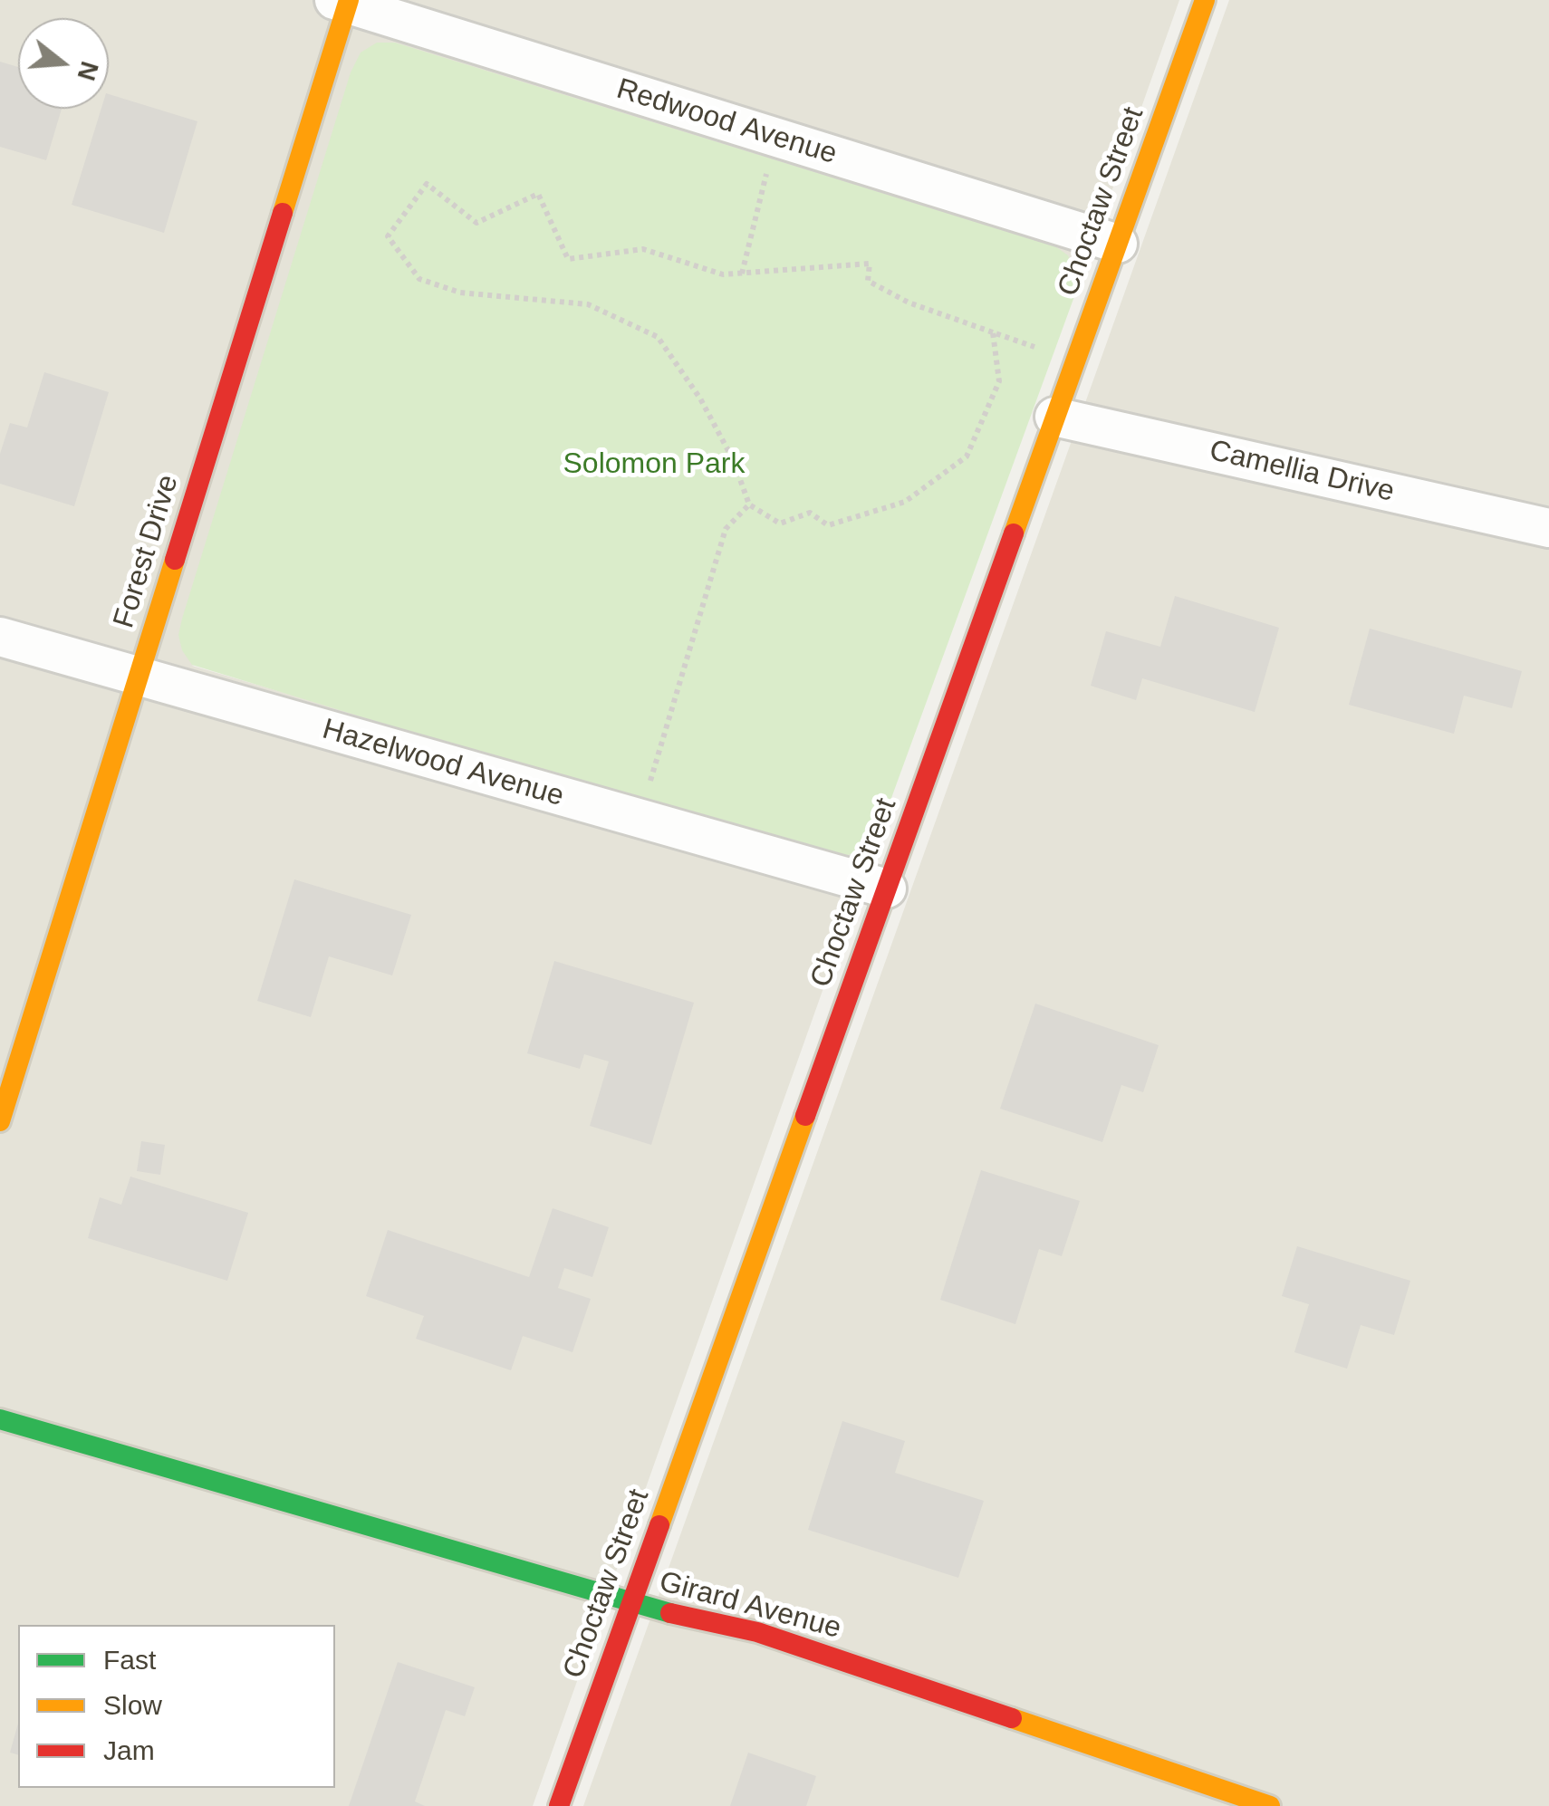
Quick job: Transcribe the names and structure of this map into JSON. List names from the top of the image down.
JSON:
{
  "streets": {
    "street": [
      "Redwood Avenue",
      "Choctaw Street",
      "Camellia Drive",
      "Forest Drive",
      "Hazelwood Avenue",
      "Girard Avenue"
    ]
  },
  "crossings": [
    ["Redwood Avenue", "Choctaw Street"],
    ["Redwood Avenue", "Forest Drive"],
    ["Choctaw Street", "Camellia Drive"],
    ["Choctaw Street", "Hazelwood Avenue"],
    ["Choctaw Street", "Girard Avenue"],
    ["Forest Drive", "Hazelwood Avenue"]
  ],
  "parks": ["Solomon Park"],
  "legend": ["Fast", "Slow", "Jam"],
  "north": "right"
}
